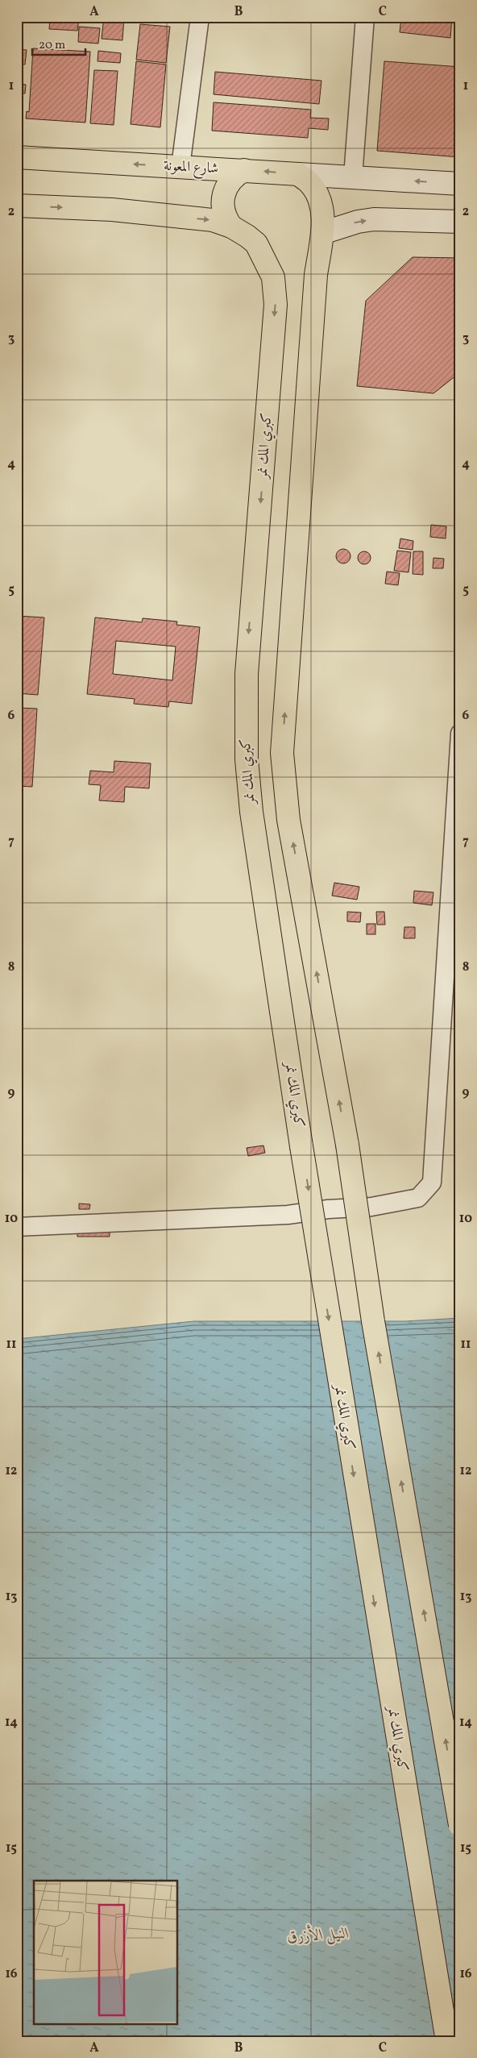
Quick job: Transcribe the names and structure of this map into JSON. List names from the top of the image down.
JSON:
{
  "streets": {
    "highway": ["شارع المعونة", "كبري المك نمر"]
  },
  "one_way": ["شارع المعونة"],
  "water": ["النيل الأزرق"],
  "scale_bar": "20 m",
  "grid": {
    "columns": ["A", "B", "C"],
    "rows": [
      "1",
      "2",
      "3",
      "4",
      "5",
      "6",
      "7",
      "8",
      "9",
      "10",
      "11",
      "12",
      "13",
      "14",
      "15",
      "16"
    ]
  }
}
